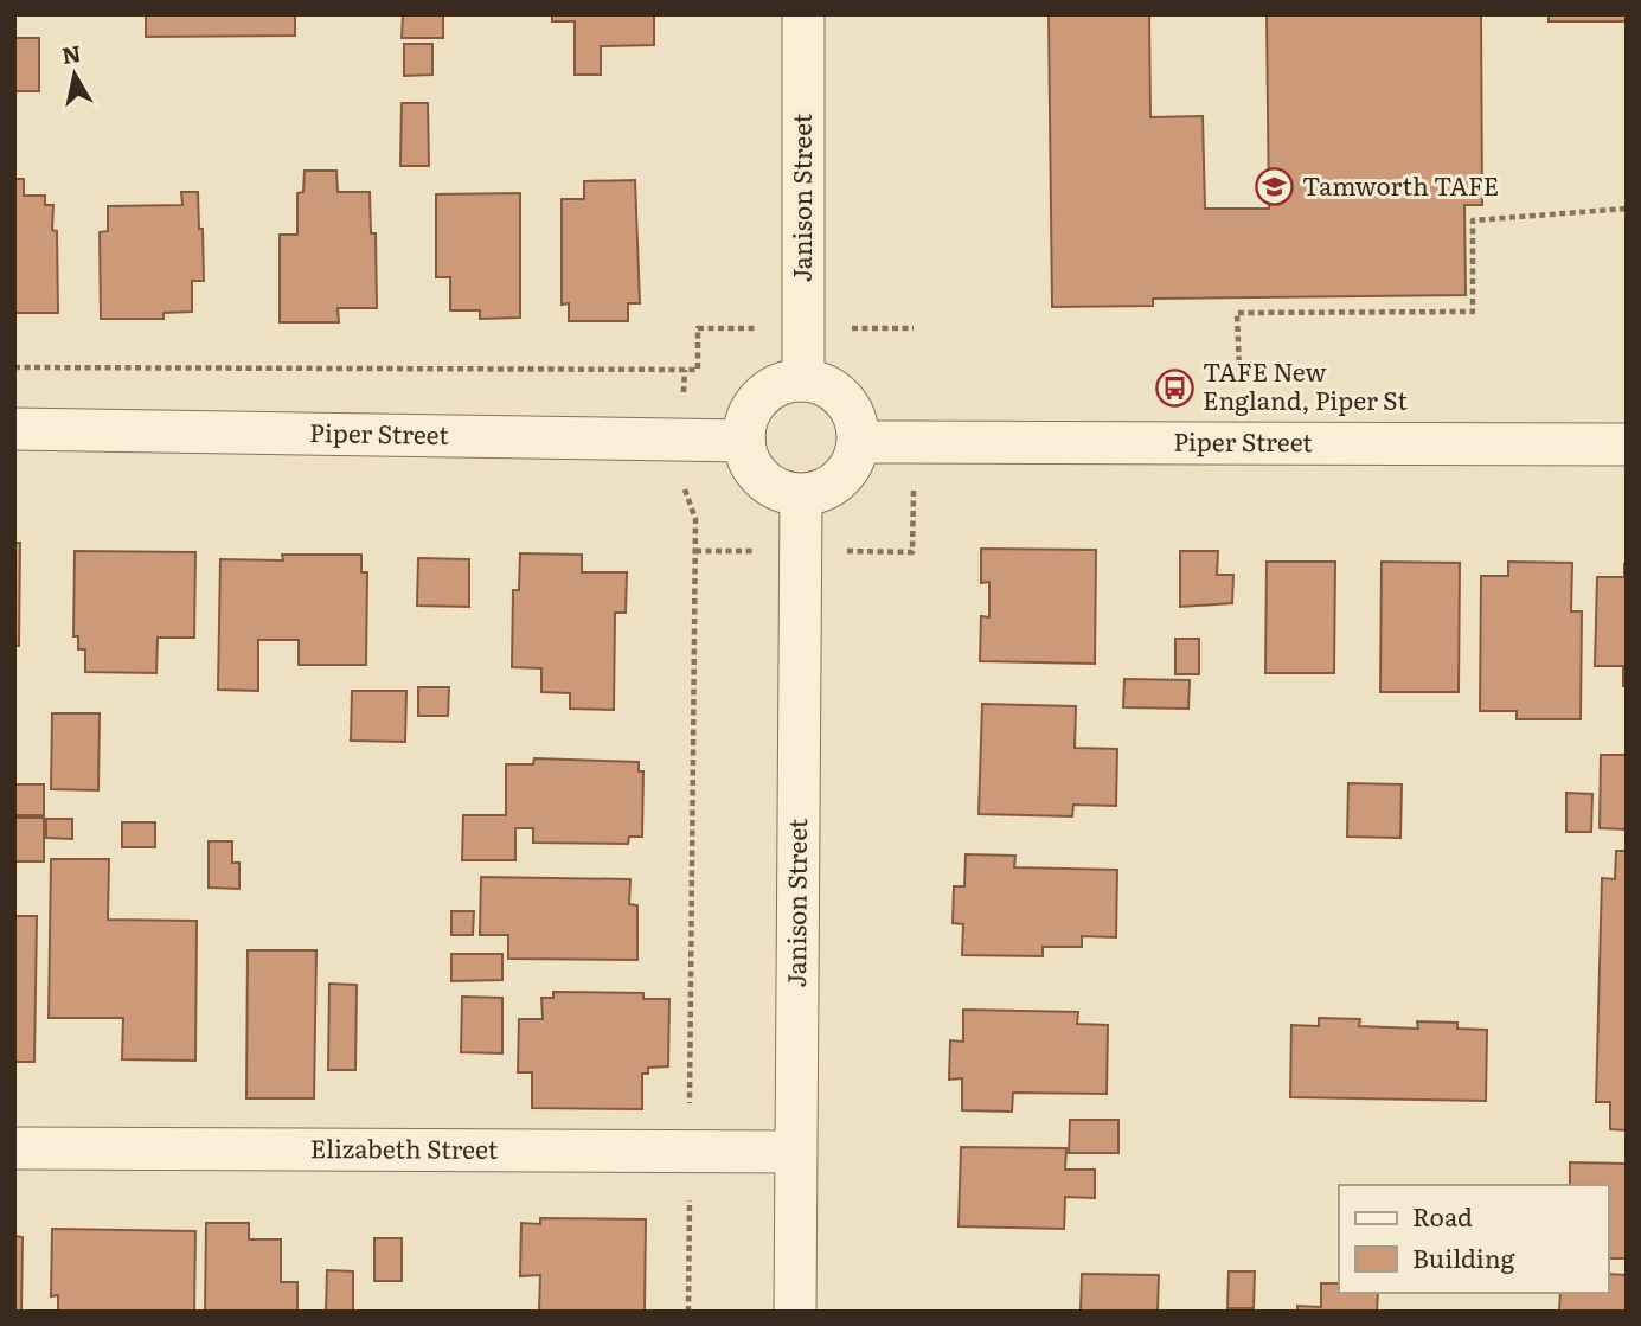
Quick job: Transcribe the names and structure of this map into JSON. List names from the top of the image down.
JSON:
{
  "streets": {
    "street": ["Janison Street", "Piper Street", "Elizabeth Street"]
  },
  "crossings": [
    ["Janison Street", "Piper Street"],
    ["Janison Street", "Elizabeth Street"]
  ],
  "places": {
    "school or university": ["Tamworth TAFE"],
    "bus stop": ["TAFE New England, Piper St"]
  },
  "legend": ["Road", "Building"],
  "north": "top"
}
